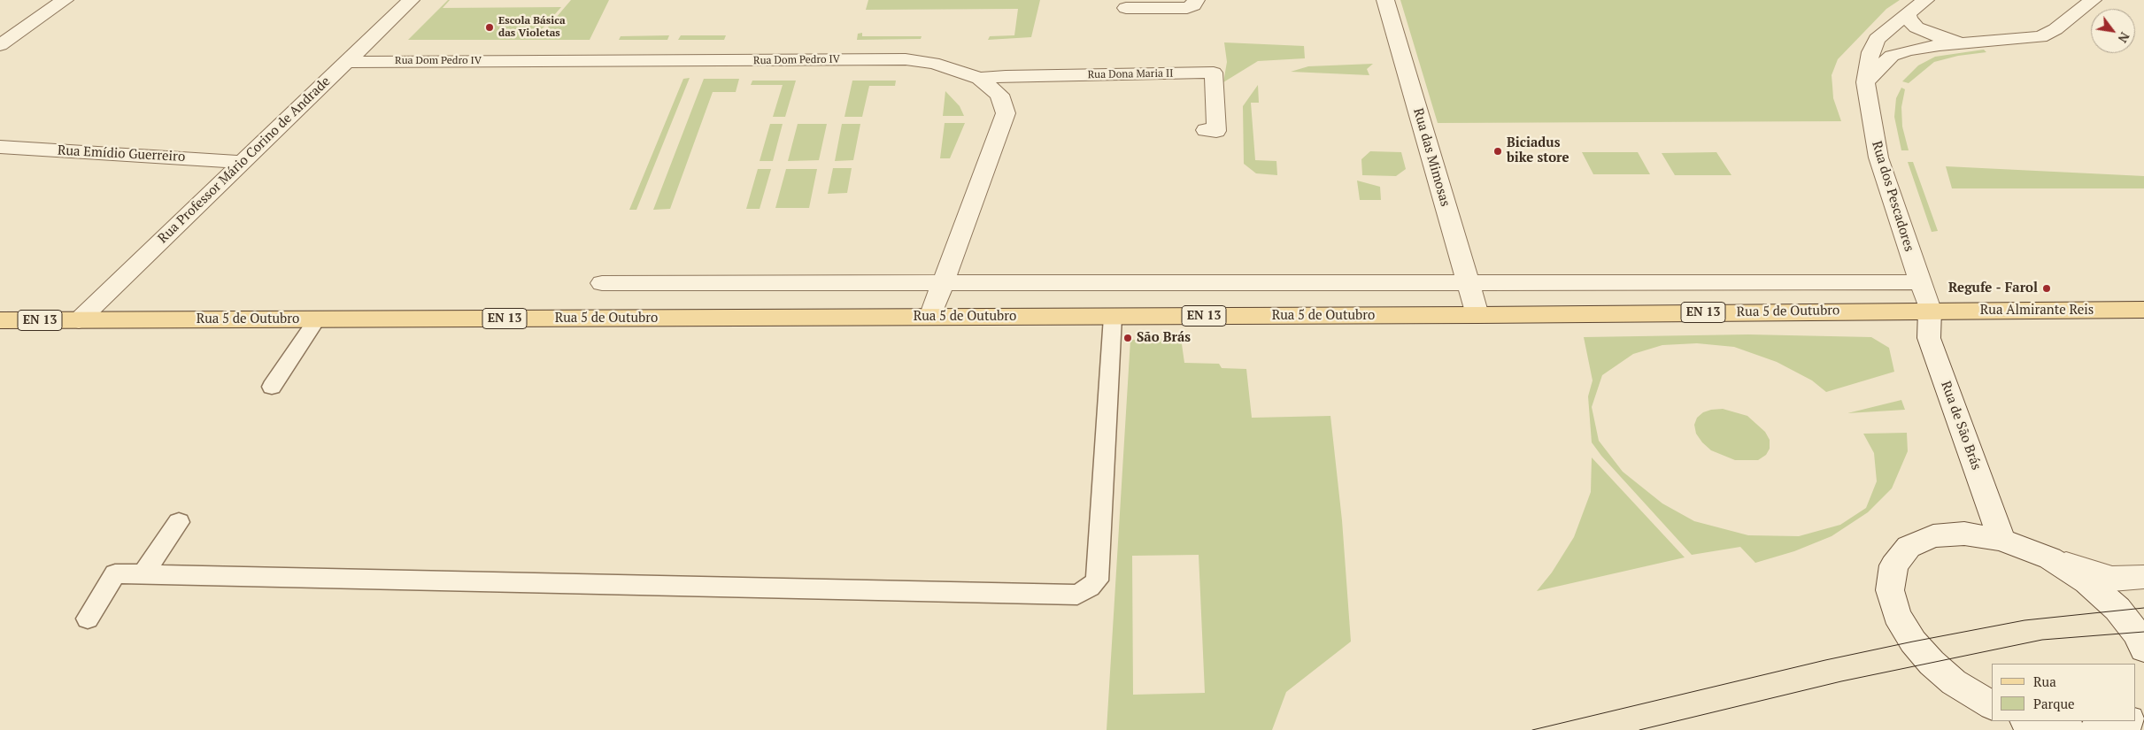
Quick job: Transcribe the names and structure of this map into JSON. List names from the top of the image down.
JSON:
{
  "streets": {
    "main road": ["Rua Almirante Reis", "Rua 5 de Outubro", "EN 13"],
    "street": [
      "Rua Dom Pedro IV",
      "Rua Dona Maria II",
      "Rua Emídio Guerreiro",
      "Rua das Mimosas",
      "Rua Professor Mário Corino de Andrade",
      "Rua dos Pescadores",
      "Rua de São Brás"
    ]
  },
  "crossings": [
    ["Rua Dom Pedro IV", "Rua Dona Maria II"],
    ["Rua Dom Pedro IV", "Rua Professor Mário Corino de Andrade"],
    ["Rua Dom Pedro IV", "Rua 5 de Outubro"],
    ["Rua Emídio Guerreiro", "Rua Professor Mário Corino de Andrade"],
    ["Rua das Mimosas", "Rua 5 de Outubro"],
    ["Rua Professor Mário Corino de Andrade", "Rua 5 de Outubro"],
    ["Rua dos Pescadores", "Rua Almirante Reis"],
    ["Rua dos Pescadores", "Rua 5 de Outubro"],
    ["Rua dos Pescadores", "Rua de São Brás"],
    ["Rua Almirante Reis", "Rua 5 de Outubro"],
    ["Rua Almirante Reis", "Rua de São Brás"],
    ["Rua 5 de Outubro", "Rua de São Brás"]
  ],
  "places": [
    "Escola Básica das Violetas",
    "Biciadus bike store",
    "Regufe - Farol",
    "São Brás"
  ],
  "legend": ["Rua", "Parque"],
  "north": "bottom right"
}
